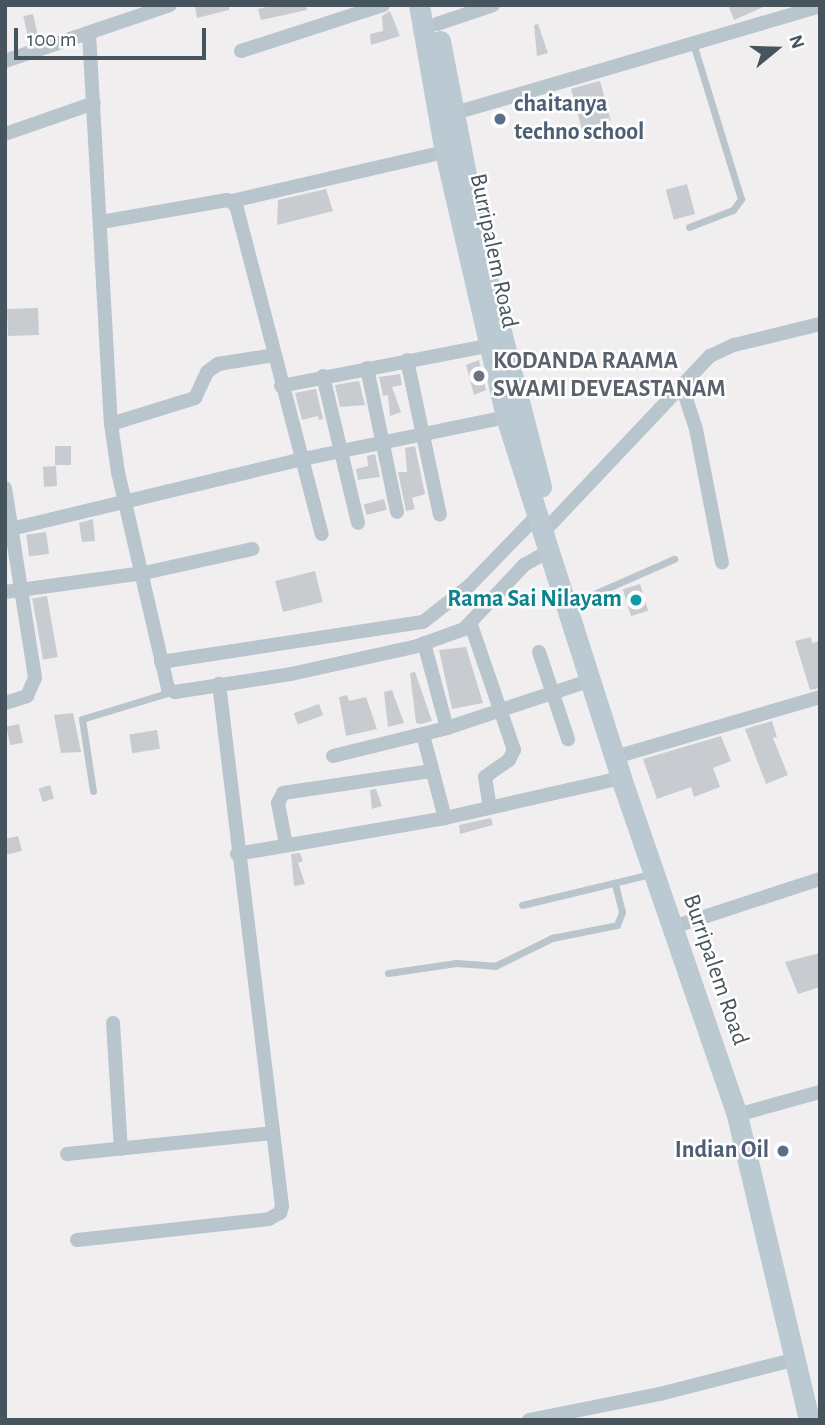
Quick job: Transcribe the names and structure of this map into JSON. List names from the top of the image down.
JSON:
{
  "streets": {
    "main road": ["Burripalem Road"]
  },
  "places": [
    "chaitanya techno school",
    "KODANDA RAAMA SWAMI DEVEASTANAM",
    "Rama Sai Nilayam",
    "Indian Oil"
  ],
  "scale_bar": "100 m",
  "north": "right"
}
